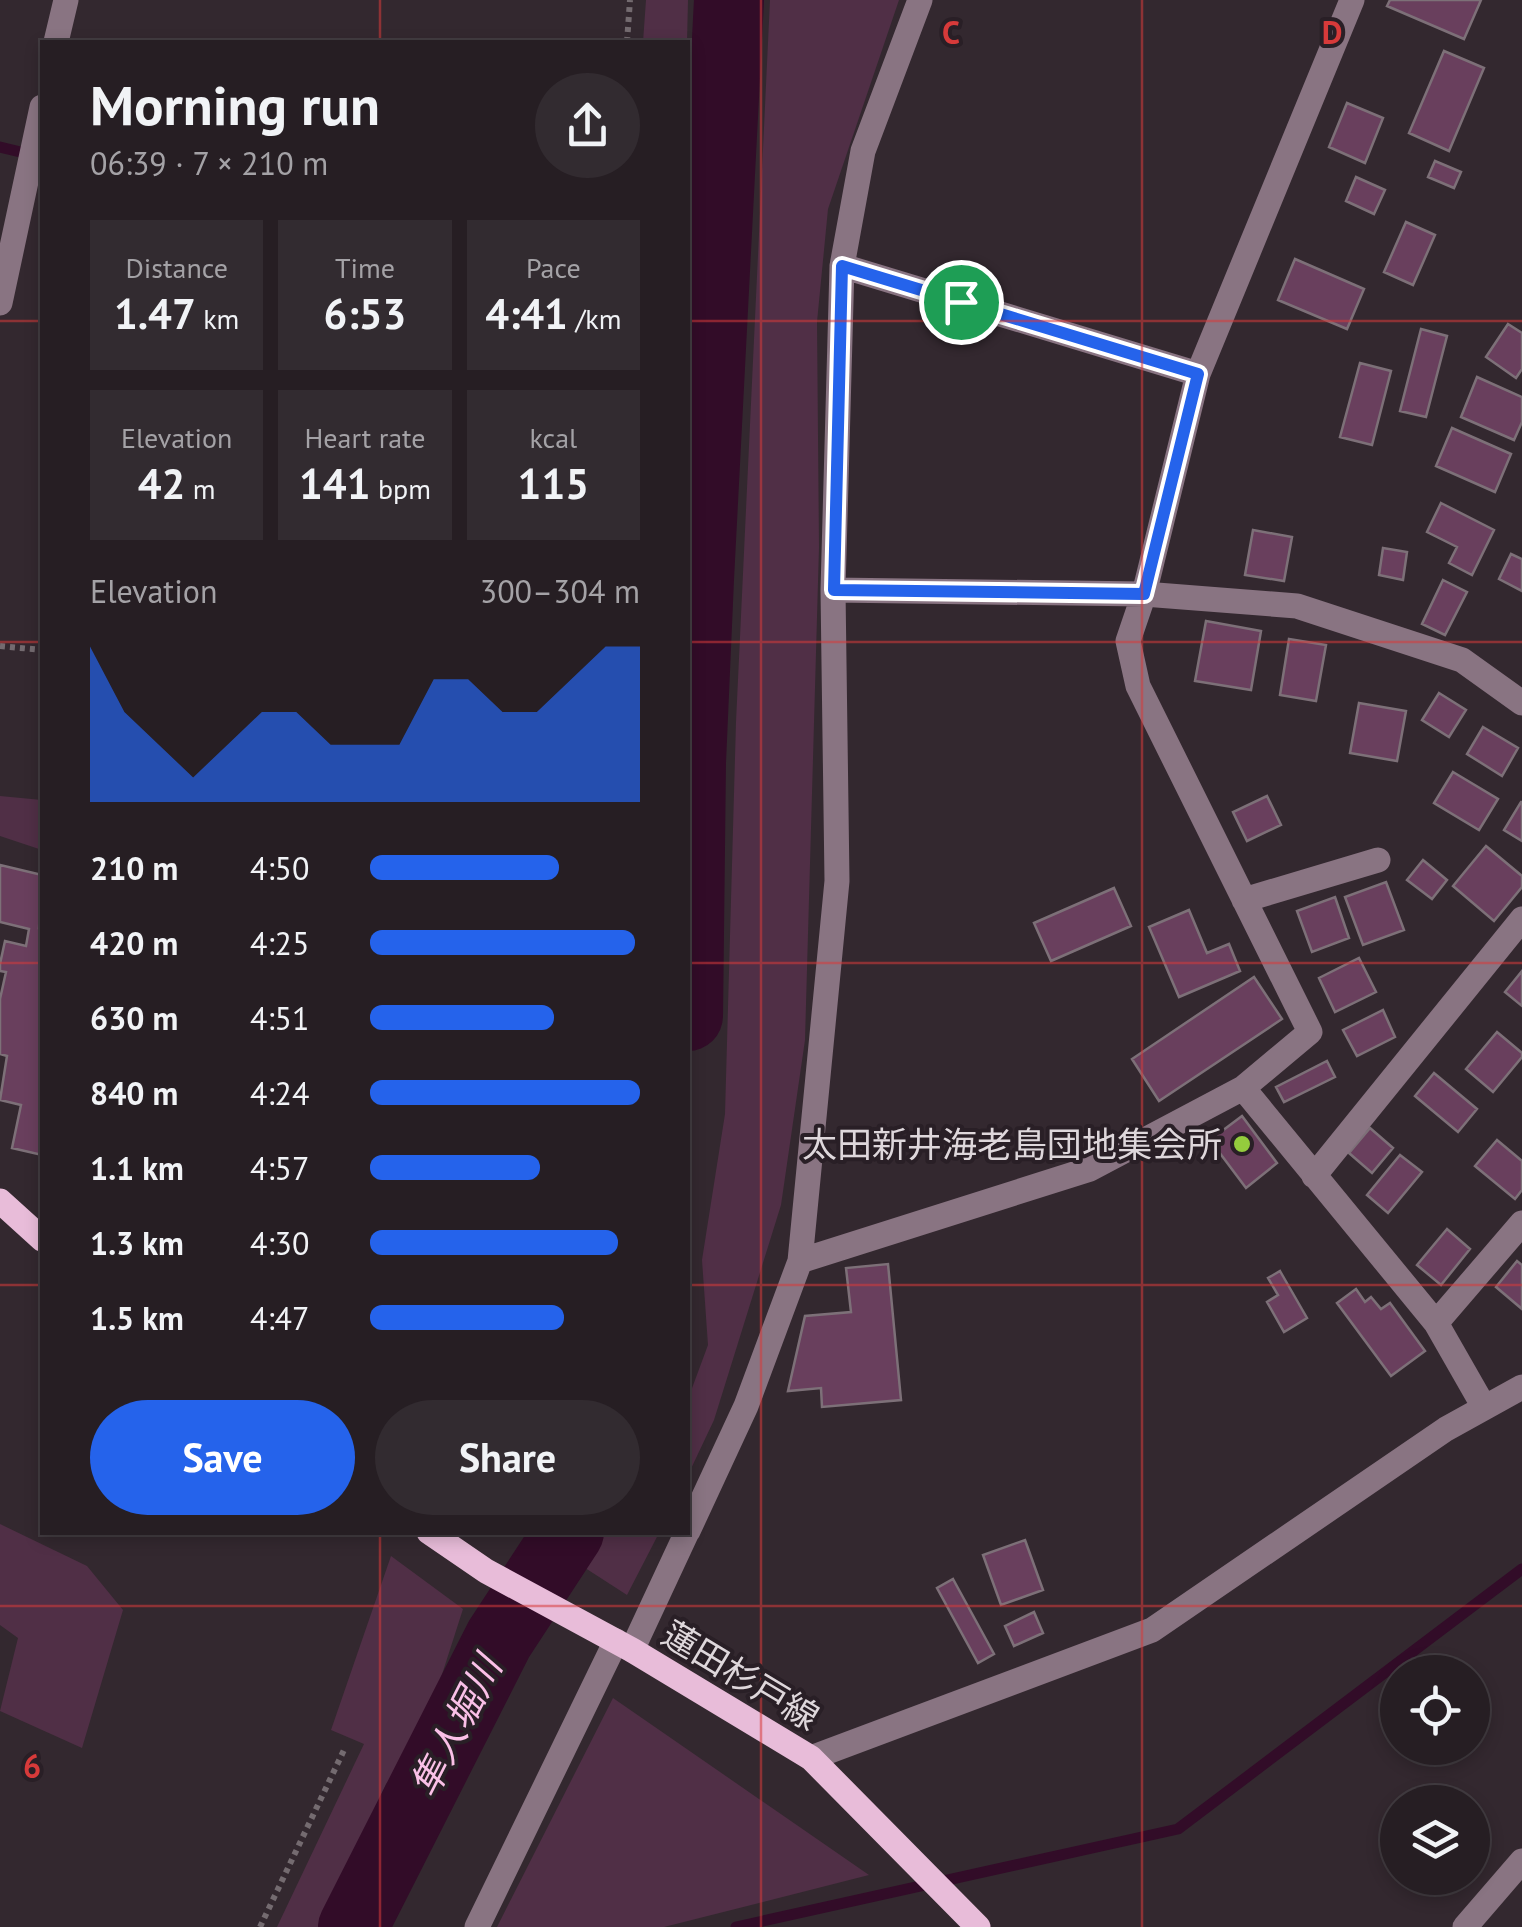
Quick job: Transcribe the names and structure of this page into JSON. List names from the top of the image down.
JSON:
{
  "streets": {
    "main road": ["蓮田杉戸線"]
  },
  "water": ["隼人堀川"],
  "places": ["太田新井海老島団地集会所"],
  "page": {
    "heading": ["Morning run", "06:39 · 7 × 210 m"],
    "stats": [
      ["Distance", "1.47 km"],
      ["Time", "6:53"],
      ["Pace", "4:41 /km"],
      ["Elevation", "42 m"],
      ["Heart rate", "141 bpm"],
      ["kcal", "115"]
    ],
    "chart": ["Elevation", "300–304 m"],
    "list": [
      {
        "name": "210 m",
        "note": "4:50"
      },
      {
        "name": "420 m",
        "note": "4:25"
      },
      {
        "name": "630 m",
        "note": "4:51"
      },
      {
        "name": "840 m",
        "note": "4:24"
      },
      {
        "name": "1.1 km",
        "note": "4:57"
      },
      {
        "name": "1.3 km",
        "note": "4:30"
      },
      {
        "name": "1.5 km",
        "note": "4:47"
      }
    ],
    "buttons": ["Save", "Share"]
  },
  "grid": {
    "columns": ["C", "D"],
    "rows": ["6"]
  }
}
